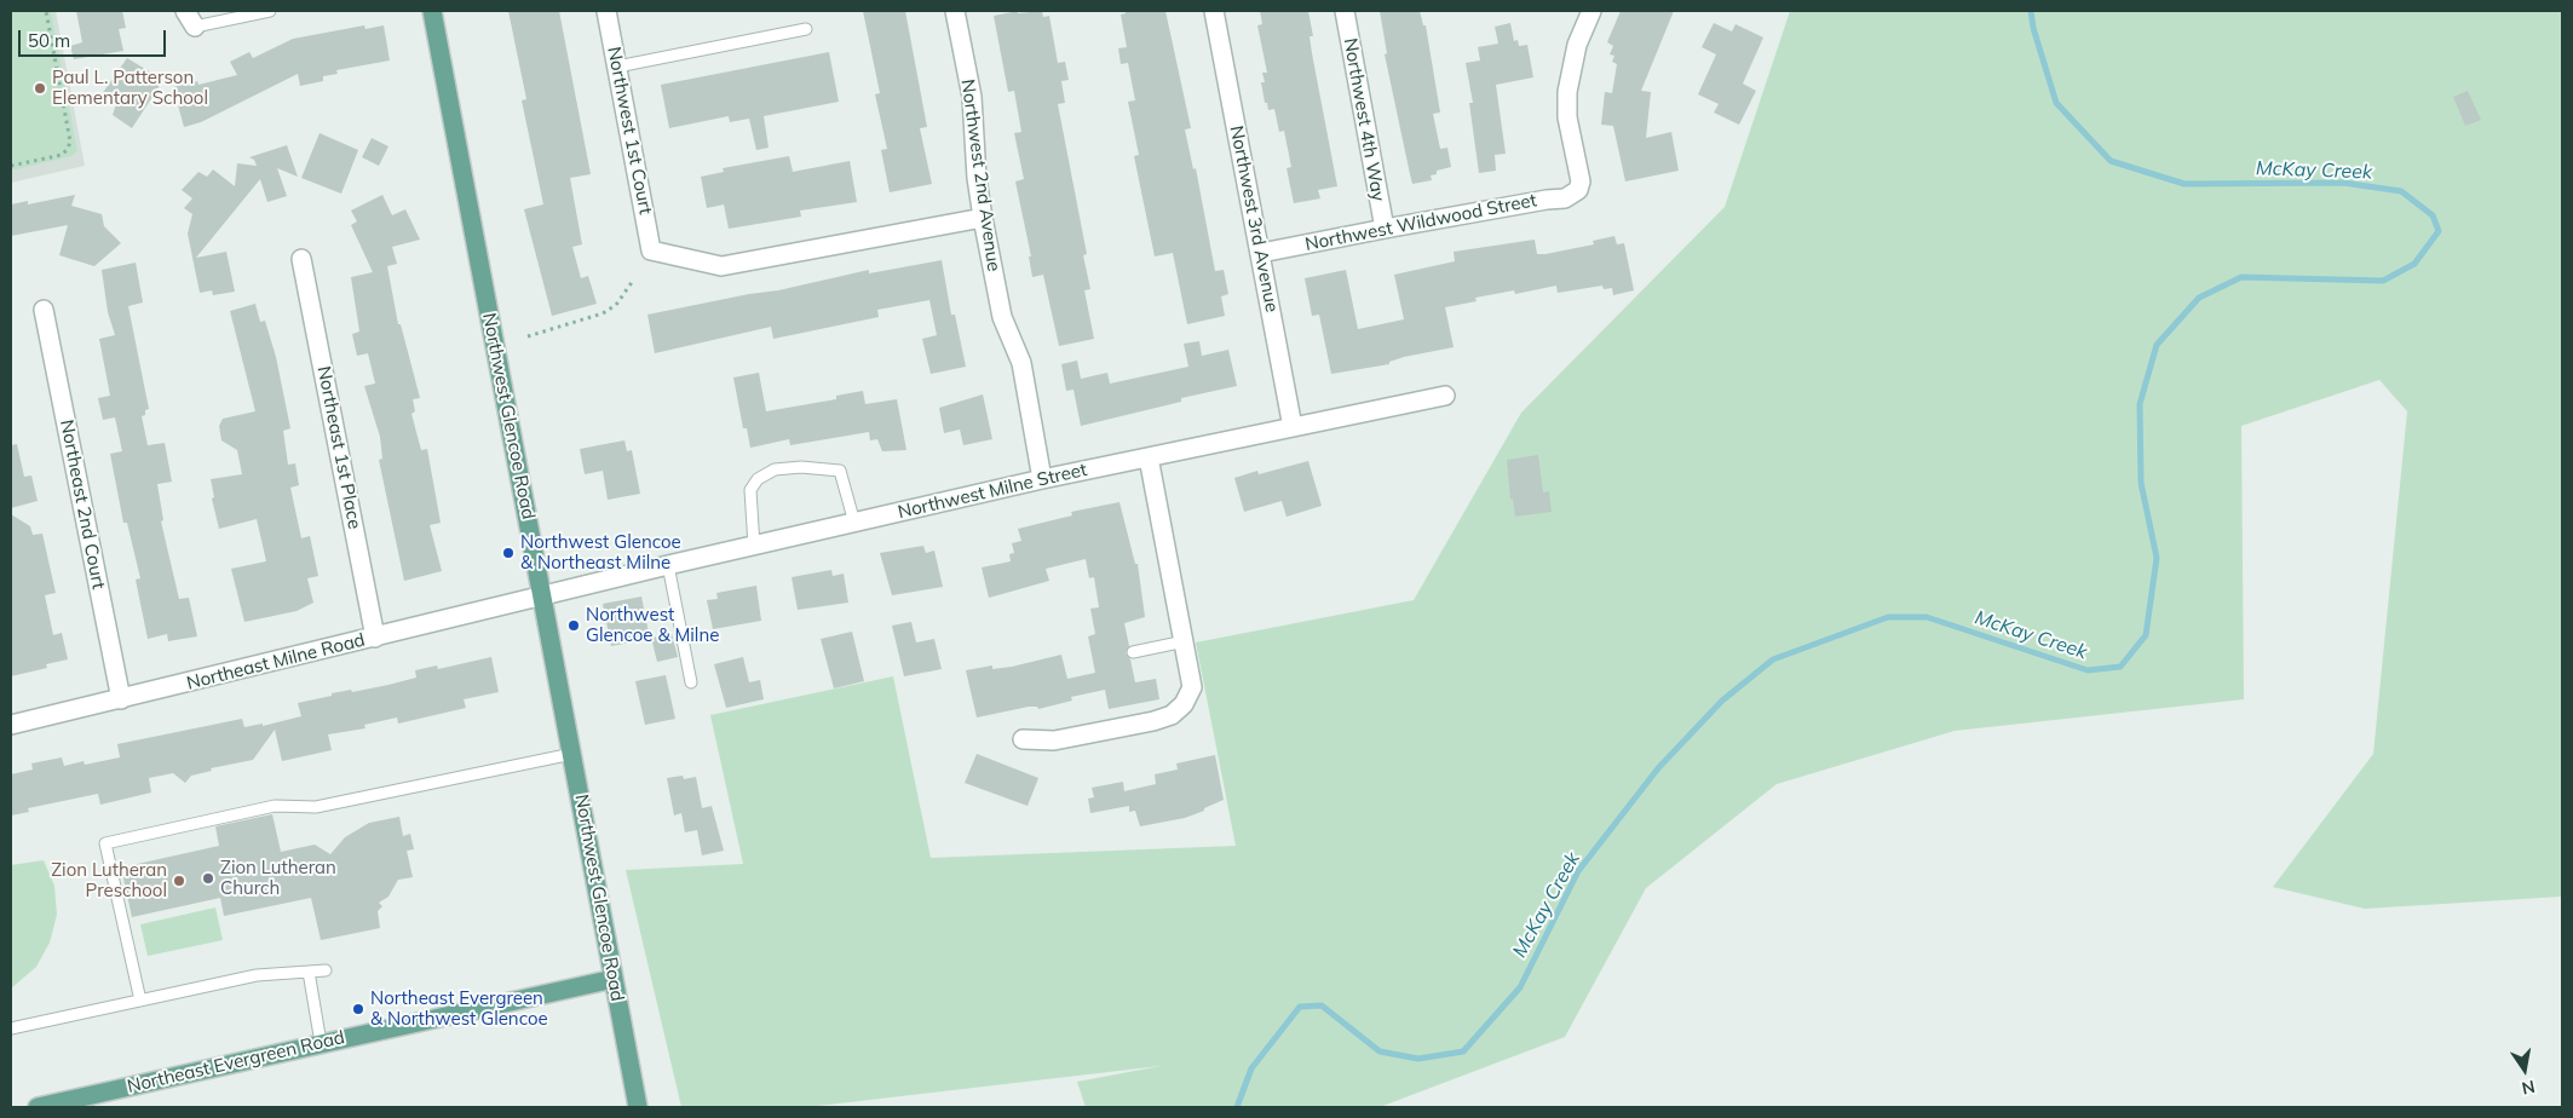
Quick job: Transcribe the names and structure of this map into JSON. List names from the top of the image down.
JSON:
{
  "streets": {
    "main road": ["Northwest Glencoe Road", "Northeast Evergreen Road"],
    "street": [
      "Northwest 4th Way",
      "Northwest 1st Court",
      "Northwest 2nd Avenue",
      "Northwest 3rd Avenue",
      "Northwest Wildwood Street",
      "Northeast 1st Place",
      "Northwest Milne Street",
      "Northeast 2nd Court",
      "Northeast Milne Road"
    ]
  },
  "crossings": [
    ["Northwest 4th Way", "Northwest Wildwood Street"],
    ["Northwest 1st Court", "Northwest 2nd Avenue"],
    ["Northwest 2nd Avenue", "Northwest Milne Street"],
    ["Northwest 3rd Avenue", "Northwest Wildwood Street"],
    ["Northwest 3rd Avenue", "Northwest Milne Street"],
    ["Northwest Glencoe Road", "Northwest Milne Street"],
    ["Northwest Glencoe Road", "Northeast Milne Road"],
    ["Northwest Glencoe Road", "Northeast Evergreen Road"],
    ["Northeast 1st Place", "Northeast Milne Road"],
    ["Northwest Milne Street", "Northeast Milne Road"],
    ["Northeast 2nd Court", "Northeast Milne Road"]
  ],
  "water": ["McKay Creek"],
  "places": [
    "Paul L. Patterson Elementary School",
    "Northwest Glencoe & Northeast Milne",
    "Northwest Glencoe & Milne",
    "Zion Lutheran Church",
    "Zion Lutheran Preschool",
    "Northeast Evergreen & Northwest Glencoe"
  ],
  "scale_bar": "50 m",
  "north": "bottom"
}
